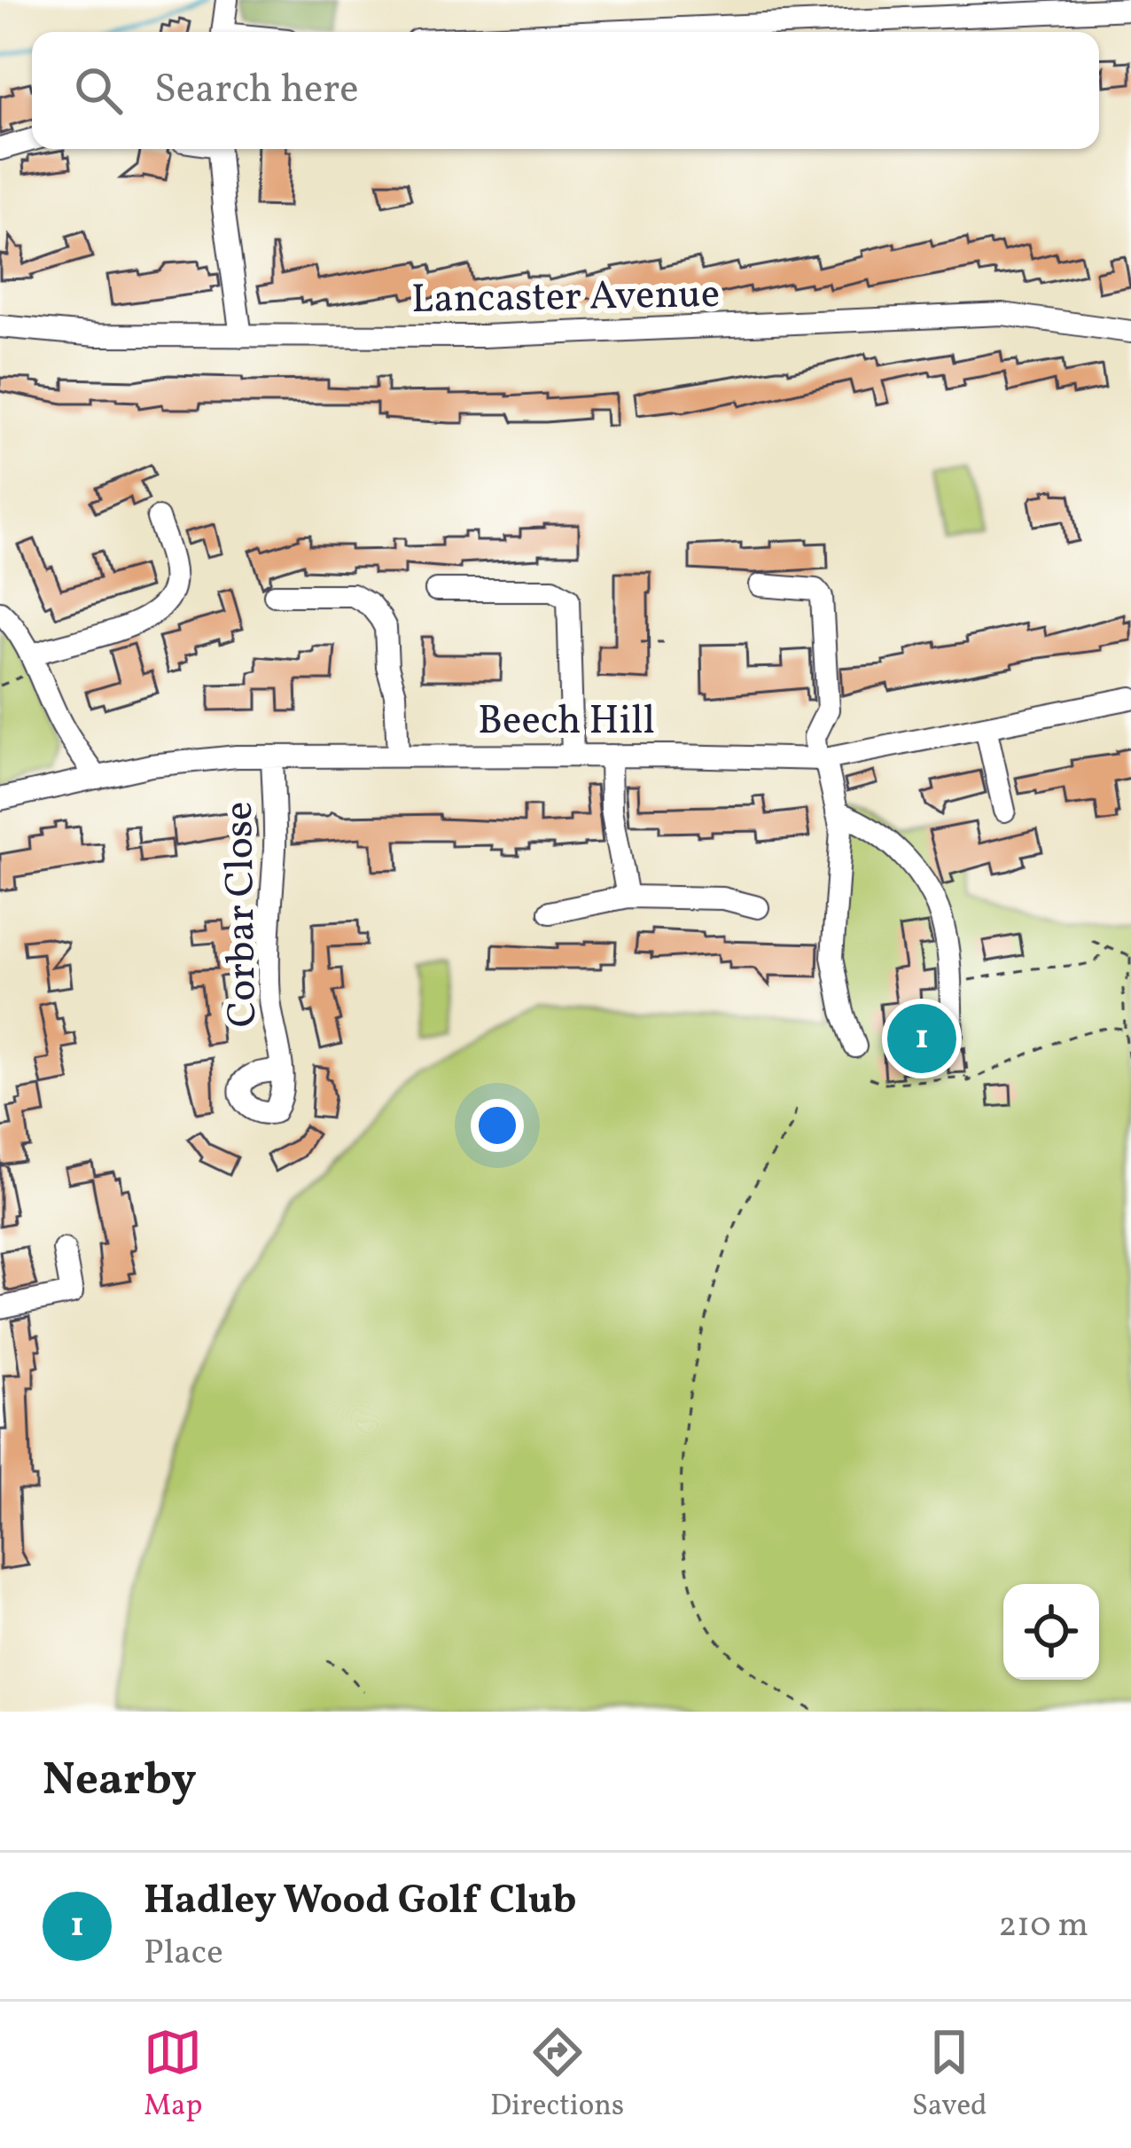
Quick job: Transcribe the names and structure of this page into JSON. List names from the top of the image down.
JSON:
{
  "streets": {
    "street": ["Lancaster Avenue", "Beech Hill", "Corbar Close"]
  },
  "crossings": [
    ["Beech Hill", "Corbar Close"]
  ],
  "page": {
    "search": "Search here",
    "pins": "1",
    "heading": "Nearby",
    "list": [
      {
        "mark": "1",
        "name": "Hadley Wood Golf Club",
        "note": "Place",
        "value": "210 m"
      }
    ],
    "nav": ["Map", "Directions", "Saved"]
  }
}
